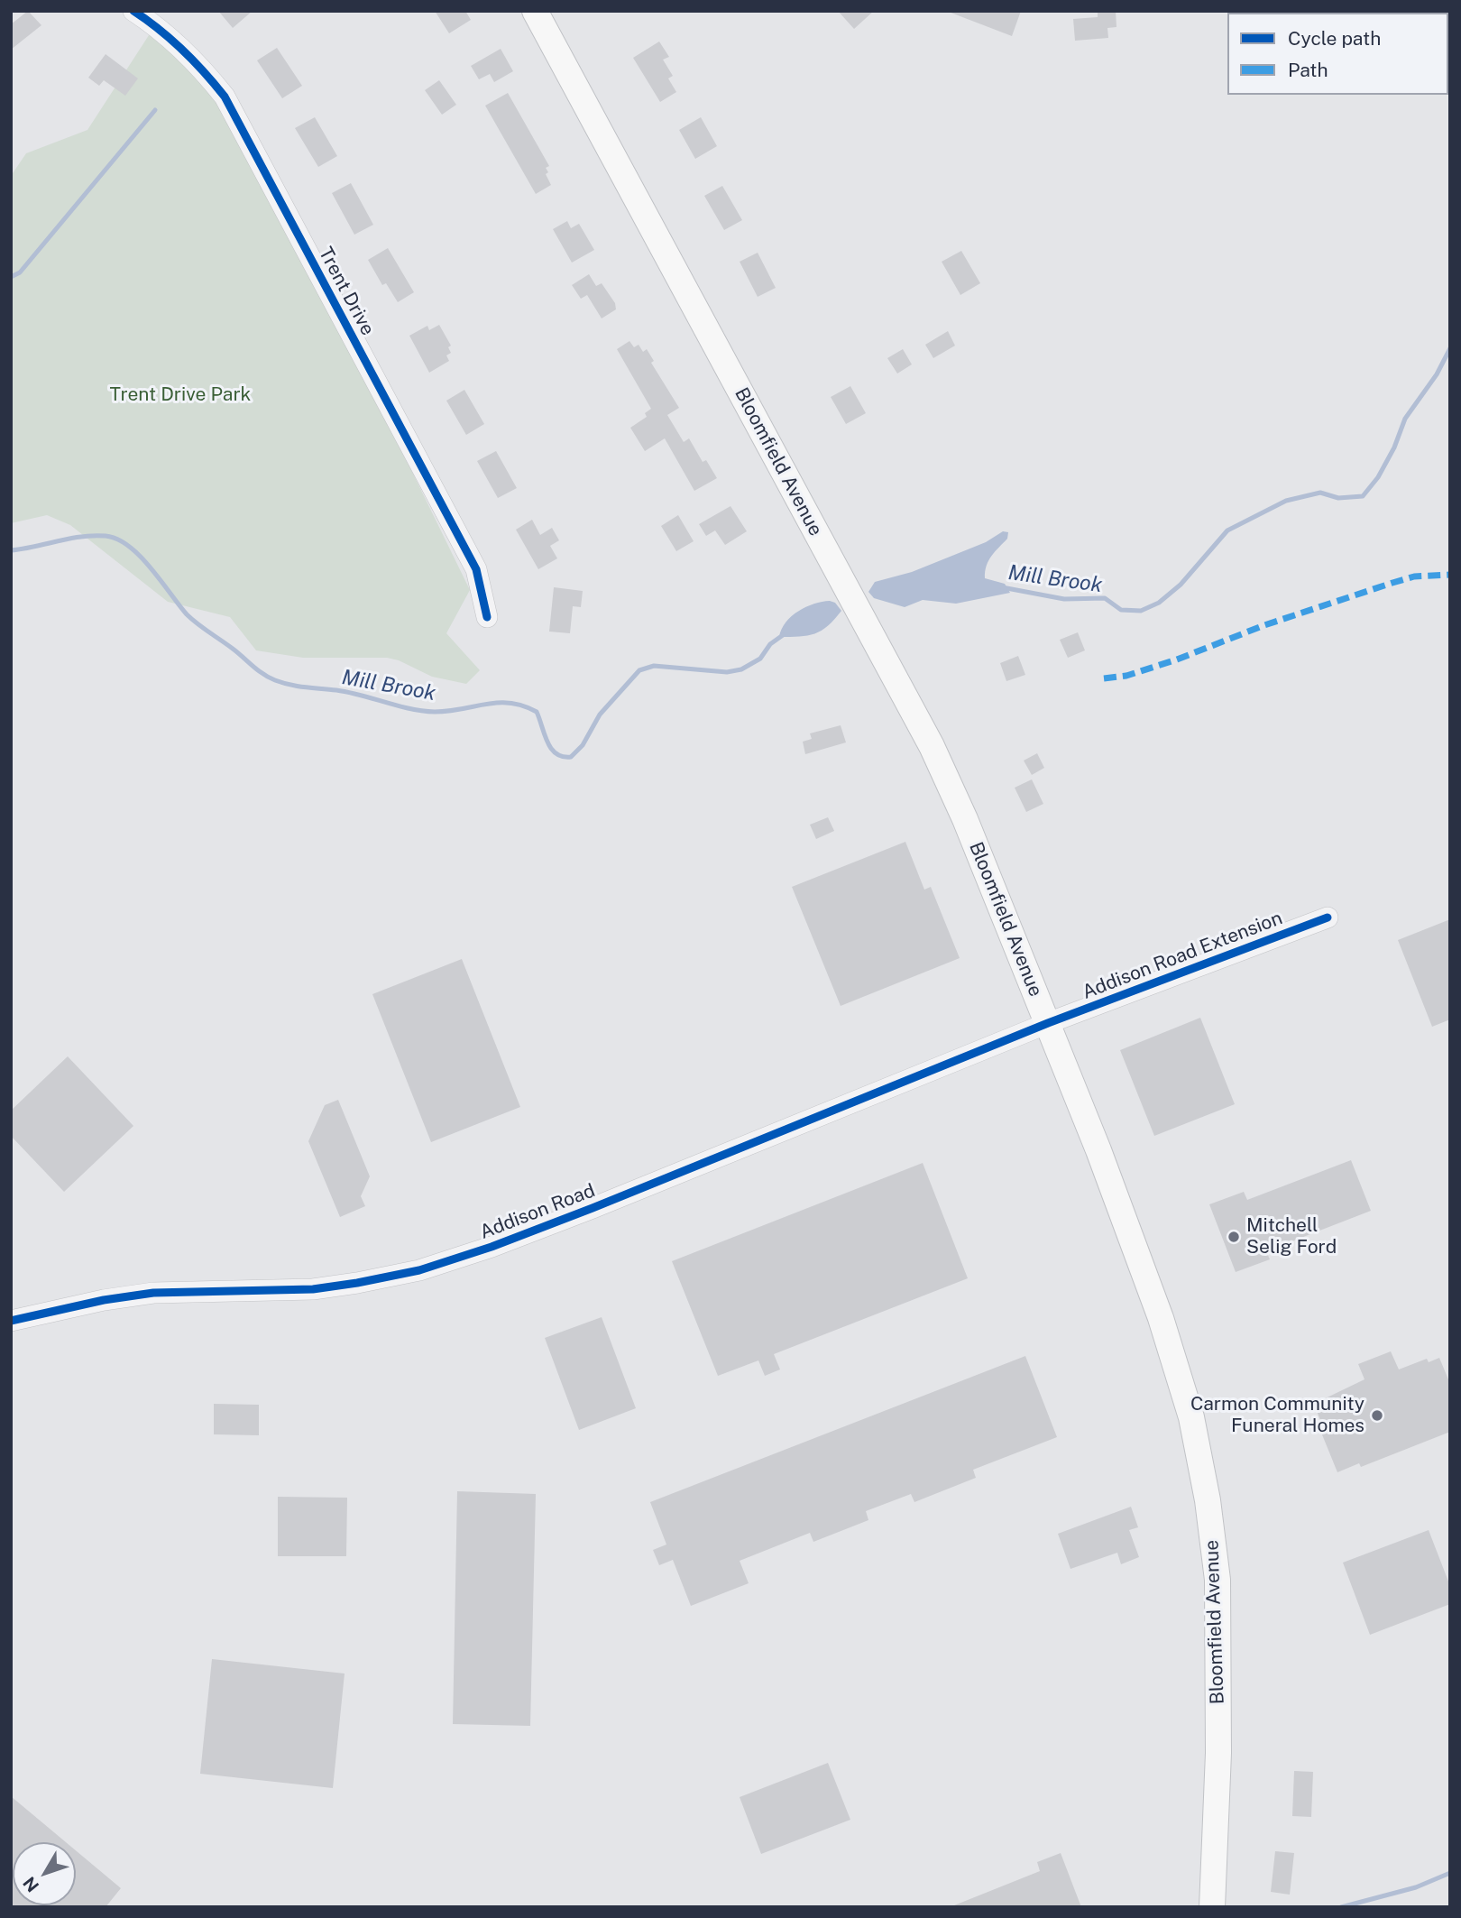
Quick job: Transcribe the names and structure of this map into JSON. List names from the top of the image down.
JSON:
{
  "streets": {
    "main road": ["Bloomfield Avenue"],
    "street": ["Trent Drive", "Addison Road Extension", "Addison Road"]
  },
  "crossings": [
    ["Bloomfield Avenue", "Addison Road Extension"],
    ["Bloomfield Avenue", "Addison Road"],
    ["Addison Road Extension", "Addison Road"]
  ],
  "water": ["Mill Brook"],
  "parks": ["Trent Drive Park"],
  "places": ["Mitchell Selig Ford", "Carmon Community Funeral Homes"],
  "legend": ["Cycle path", "Path"],
  "north": "bottom left"
}
